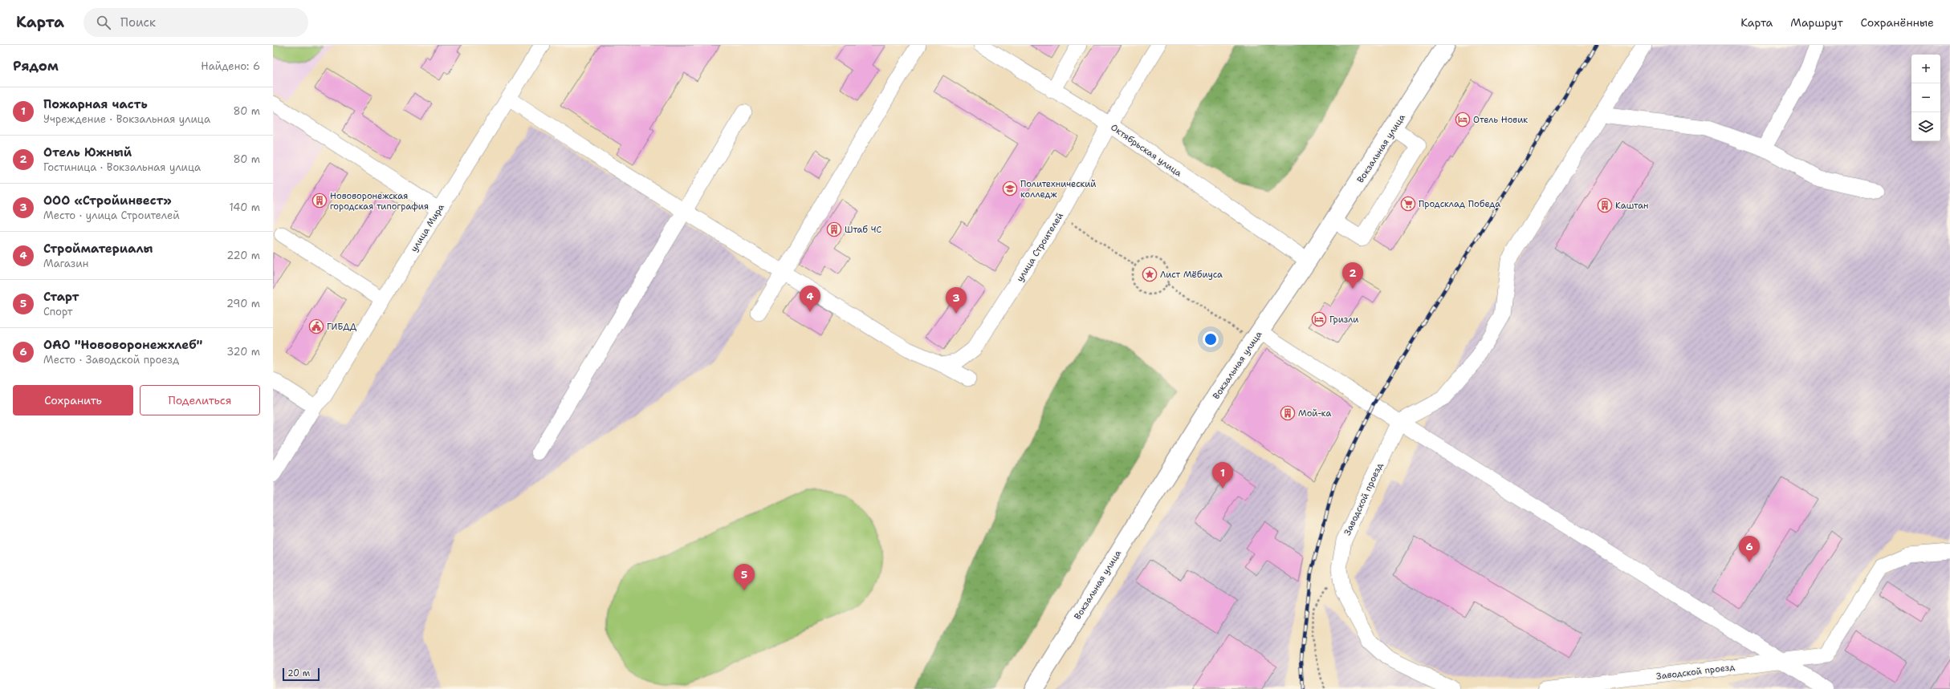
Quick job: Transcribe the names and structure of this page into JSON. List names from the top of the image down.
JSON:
{
  "streets": {
    "main road": ["Вокзальная улица"],
    "street": [
      "Октябрьская улица",
      "улица Мира",
      "улица Строителей",
      "Заводской проезд"
    ]
  },
  "crossings": [
    ["Вокзальная улица", "Октябрьская улица"],
    ["Октябрьская улица", "улица Строителей"]
  ],
  "places": {
    "hotel": ["Отель Новик", "Гризли"],
    "school or university": ["Политехнический колледж"],
    "building": [
      "Нововоронежская городская типография",
      "Каштан",
      "Штаб ЧС",
      "Мой-ка"
    ],
    "supermarket": ["Продсклад Победа"],
    "place": ["Лист Мёбиуса"],
    "public building": ["ГИБДД"]
  },
  "scale_bar": "20 m",
  "page": {
    "header": "Карта",
    "search": "Поиск",
    "nav": ["Карта", "Маршрут", "Сохранённые"],
    "heading": ["Рядом", "Найдено: 6"],
    "map_buttons": ["+", "−"],
    "list": [
      {
        "mark": "1",
        "name": "Пожарная часть",
        "note": "Учреждение · Вокзальная улица",
        "value": "80 m"
      },
      {
        "mark": "2",
        "name": "Отель Южный",
        "note": "Гостиница · Вокзальная улица",
        "value": "80 m"
      },
      {
        "mark": "3",
        "name": "ООО «Стройинвест»",
        "note": "Место · улица Строителей",
        "value": "140 m"
      },
      {
        "mark": "4",
        "name": "Стройматериалы",
        "note": "Магазин",
        "value": "220 m"
      },
      {
        "mark": "5",
        "name": "Старт",
        "note": "Спорт",
        "value": "290 m"
      },
      {
        "mark": "6",
        "name": "ОАО \"Нововоронежхлеб\"",
        "note": "Место · Заводской проезд",
        "value": "320 m"
      }
    ],
    "pins": [
      "2",
      "4",
      "3",
      "1",
      "6",
      "5"
    ],
    "buttons": ["Сохранить", "Поделиться"],
    "scale": "20 m"
  }
}
